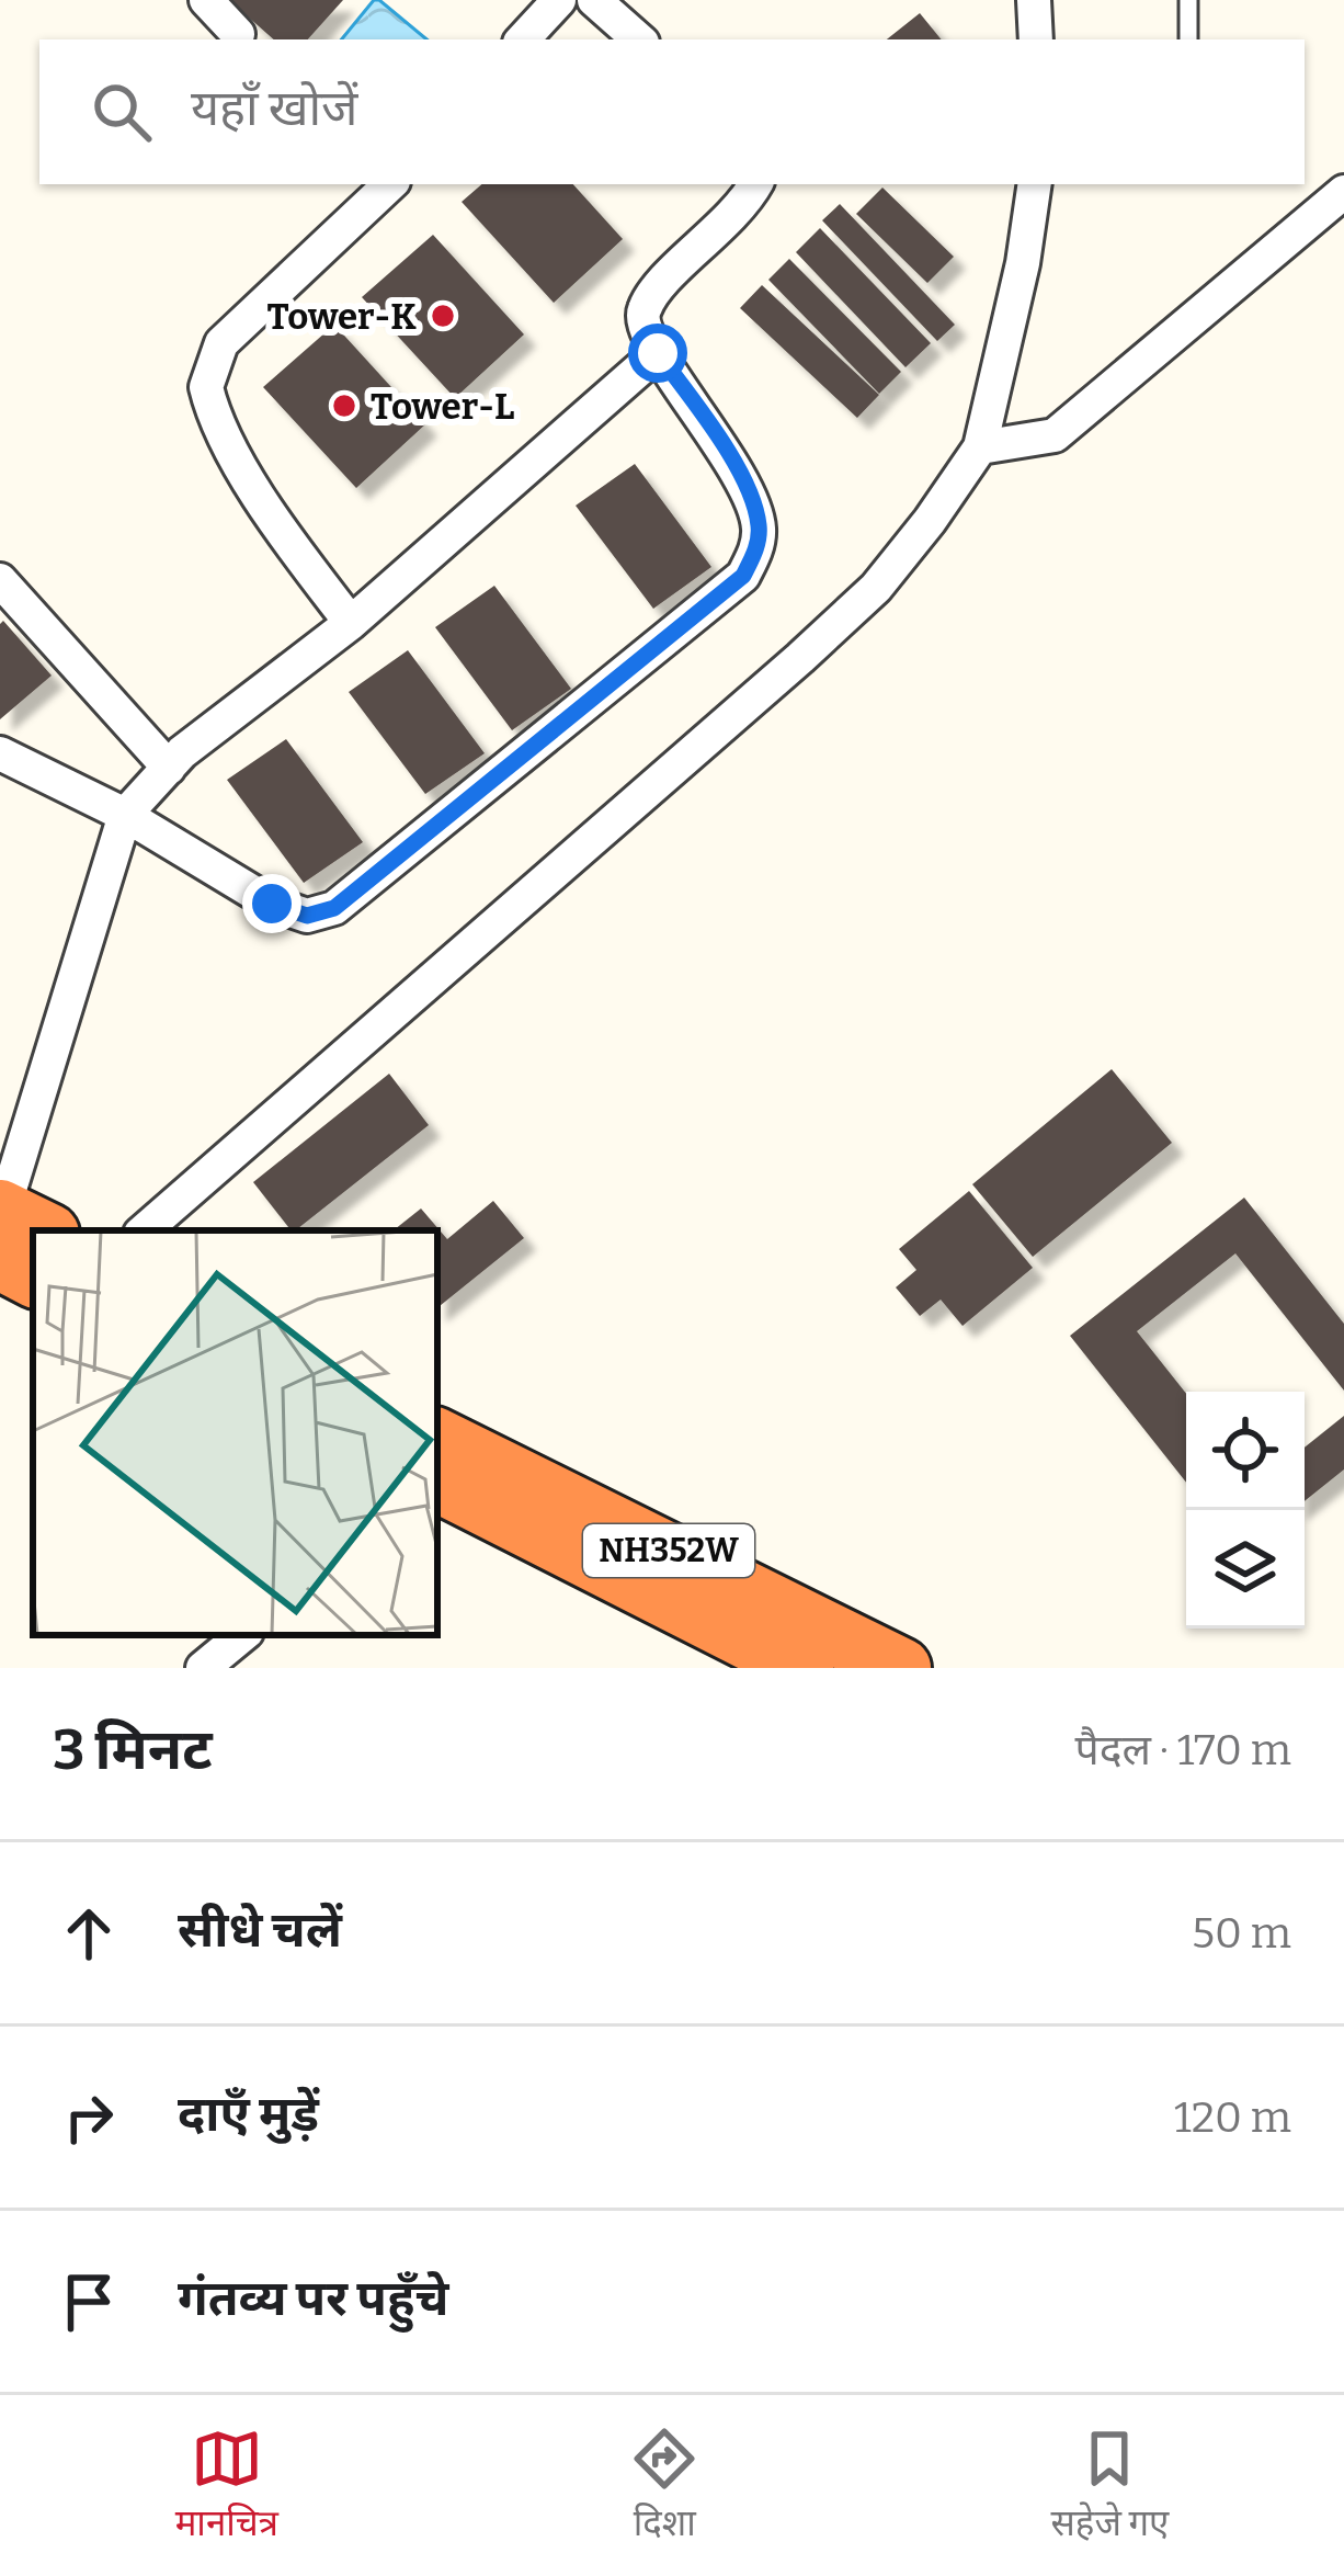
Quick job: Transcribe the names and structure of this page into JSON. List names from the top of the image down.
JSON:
{
  "streets": {
    "highway": ["NH352W"]
  },
  "places": ["Tower-K", "Tower-L"],
  "page": {
    "search": "यहाँ खोजें",
    "heading": ["3 मिनट", "पैदल · 170 m"],
    "list": [
      ["सीधे चलें", "50 m"],
      ["दाएँ मुड़ें", "120 m"],
      "गंतव्य पर पहुँचे"
    ],
    "nav": ["मानचित्र", "दिशा", "सहेजे गए"]
  }
}
